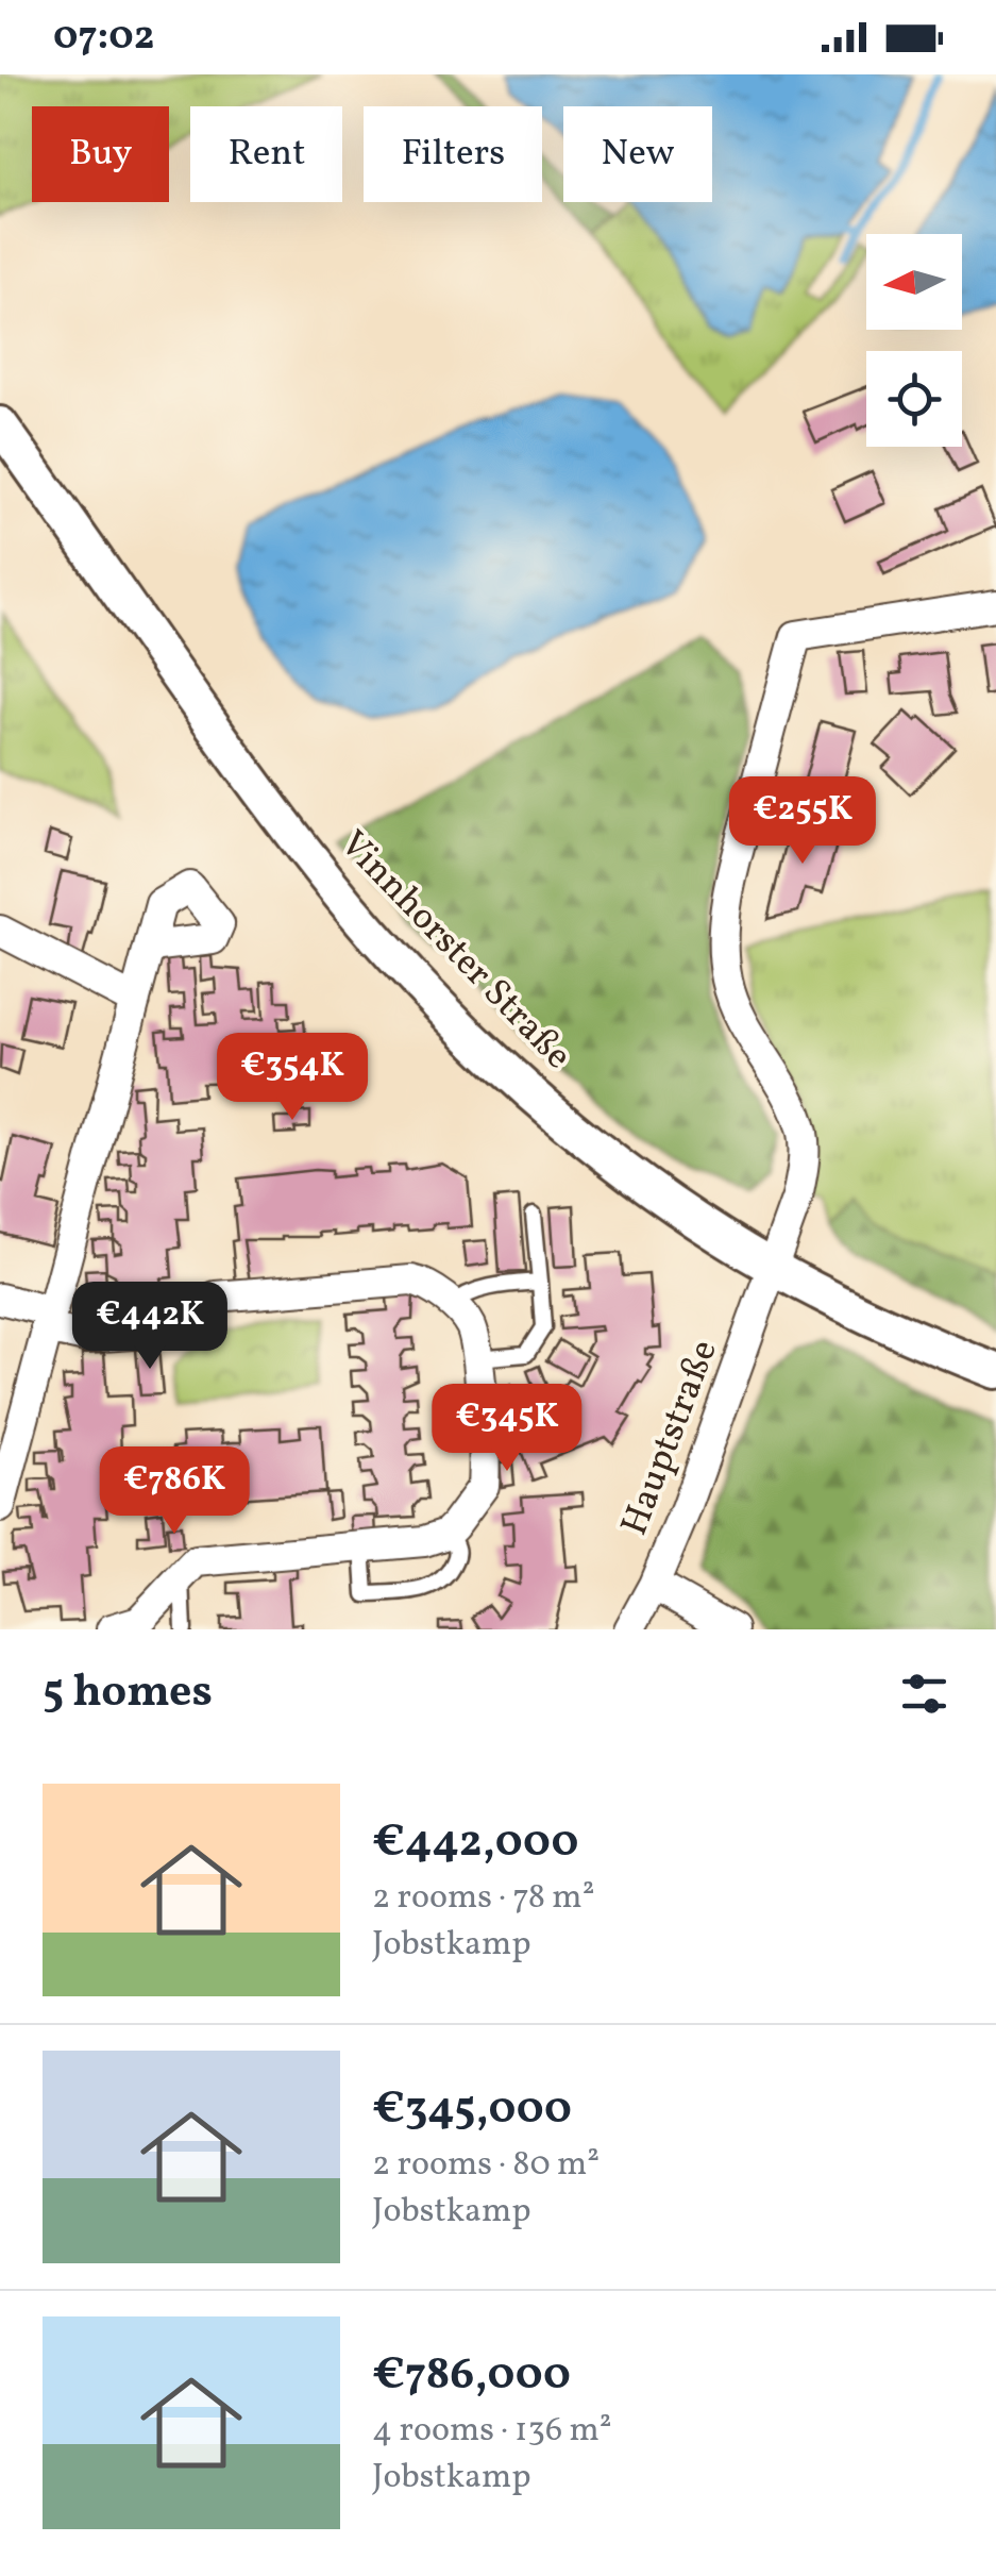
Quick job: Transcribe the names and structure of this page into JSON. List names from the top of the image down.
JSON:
{
  "streets": {
    "street": ["Vinnhorster Straße", "Hauptstraße"]
  },
  "crossings": [
    ["Vinnhorster Straße", "Hauptstraße"]
  ],
  "north": "left",
  "page": {
    "status": "07:02",
    "chip": [
      "Buy",
      "Rent",
      "Filters",
      "New"
    ],
    "price": [
      "€255K",
      "€354K",
      "€442K",
      "€345K",
      "€786K"
    ],
    "heading": "5 homes",
    "list": [
      {
        "name": "€442,000",
        "note": "2 rooms · 78 m² · Jobstkamp"
      },
      {
        "name": "€345,000",
        "note": "2 rooms · 80 m² · Jobstkamp"
      },
      {
        "name": "€786,000",
        "note": "4 rooms · 136 m² · Jobstkamp"
      }
    ]
  }
}
